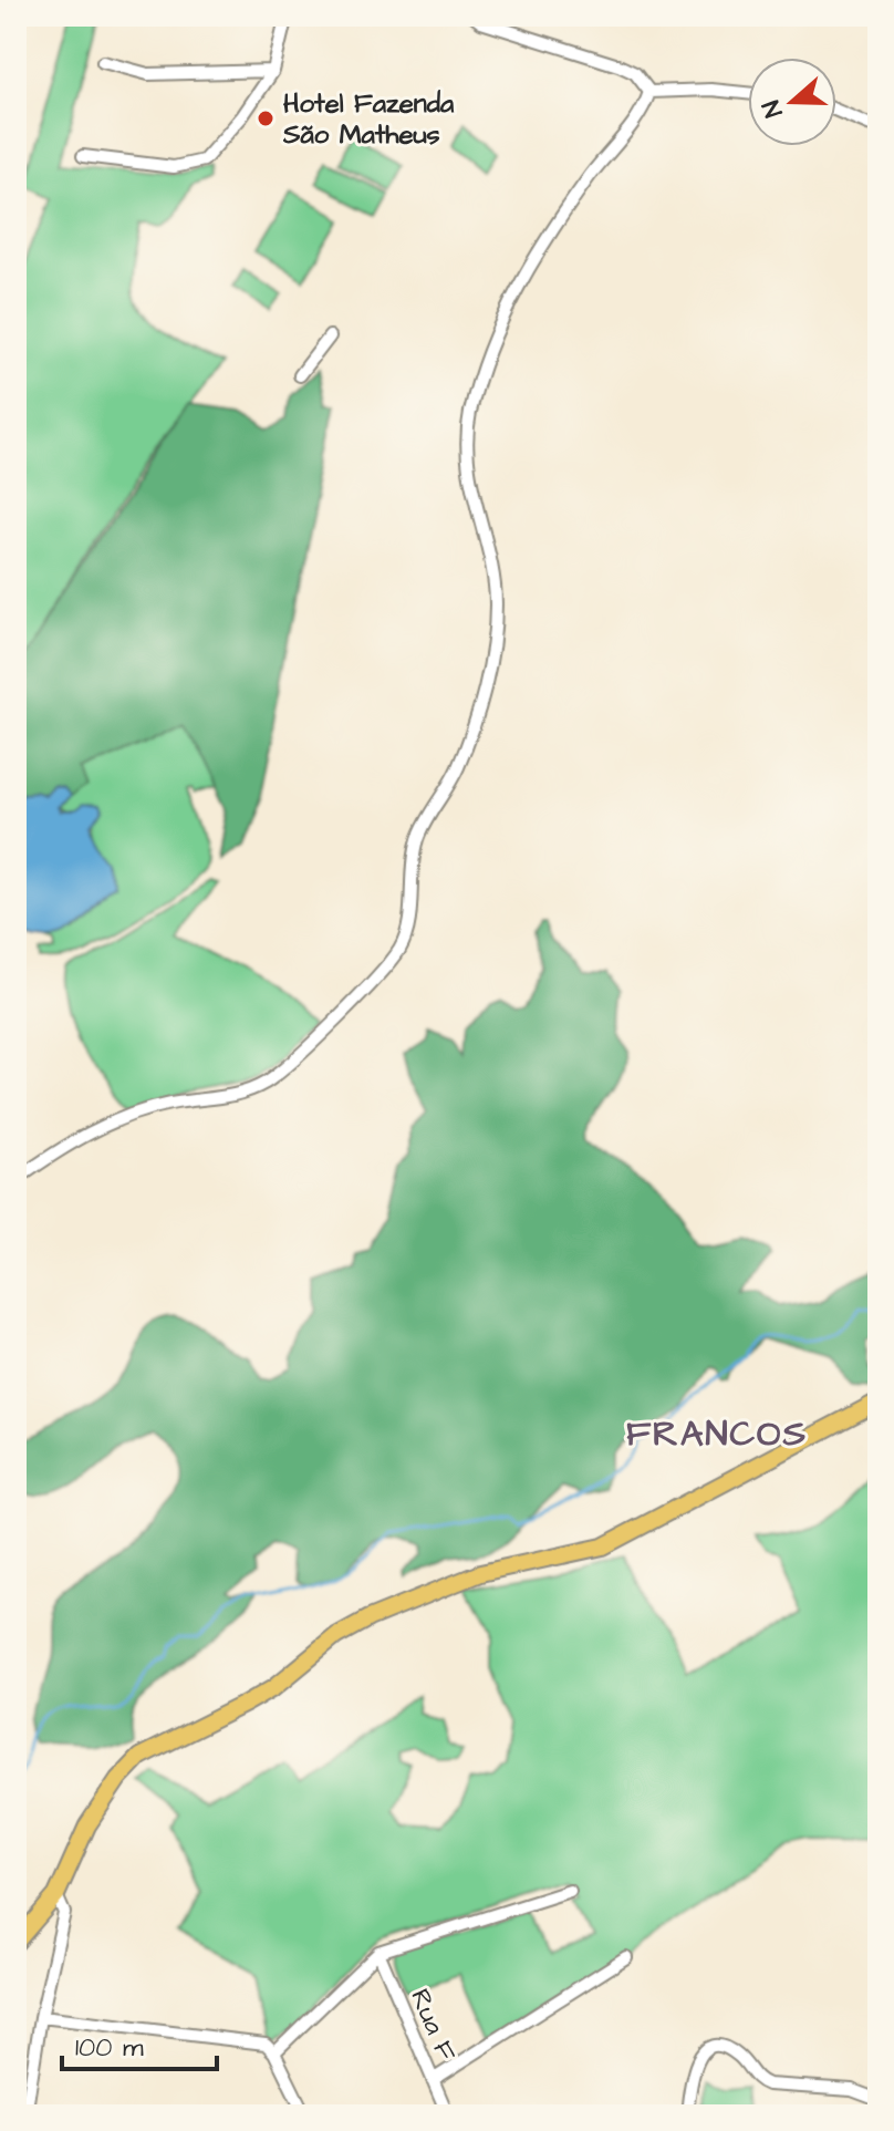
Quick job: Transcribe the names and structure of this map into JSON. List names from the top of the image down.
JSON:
{
  "streets": {
    "street": ["Rua F"]
  },
  "districts": ["FRANCOS"],
  "places": ["Hotel Fazenda São Matheus"],
  "scale_bar": "100 m",
  "north": "left"
}
